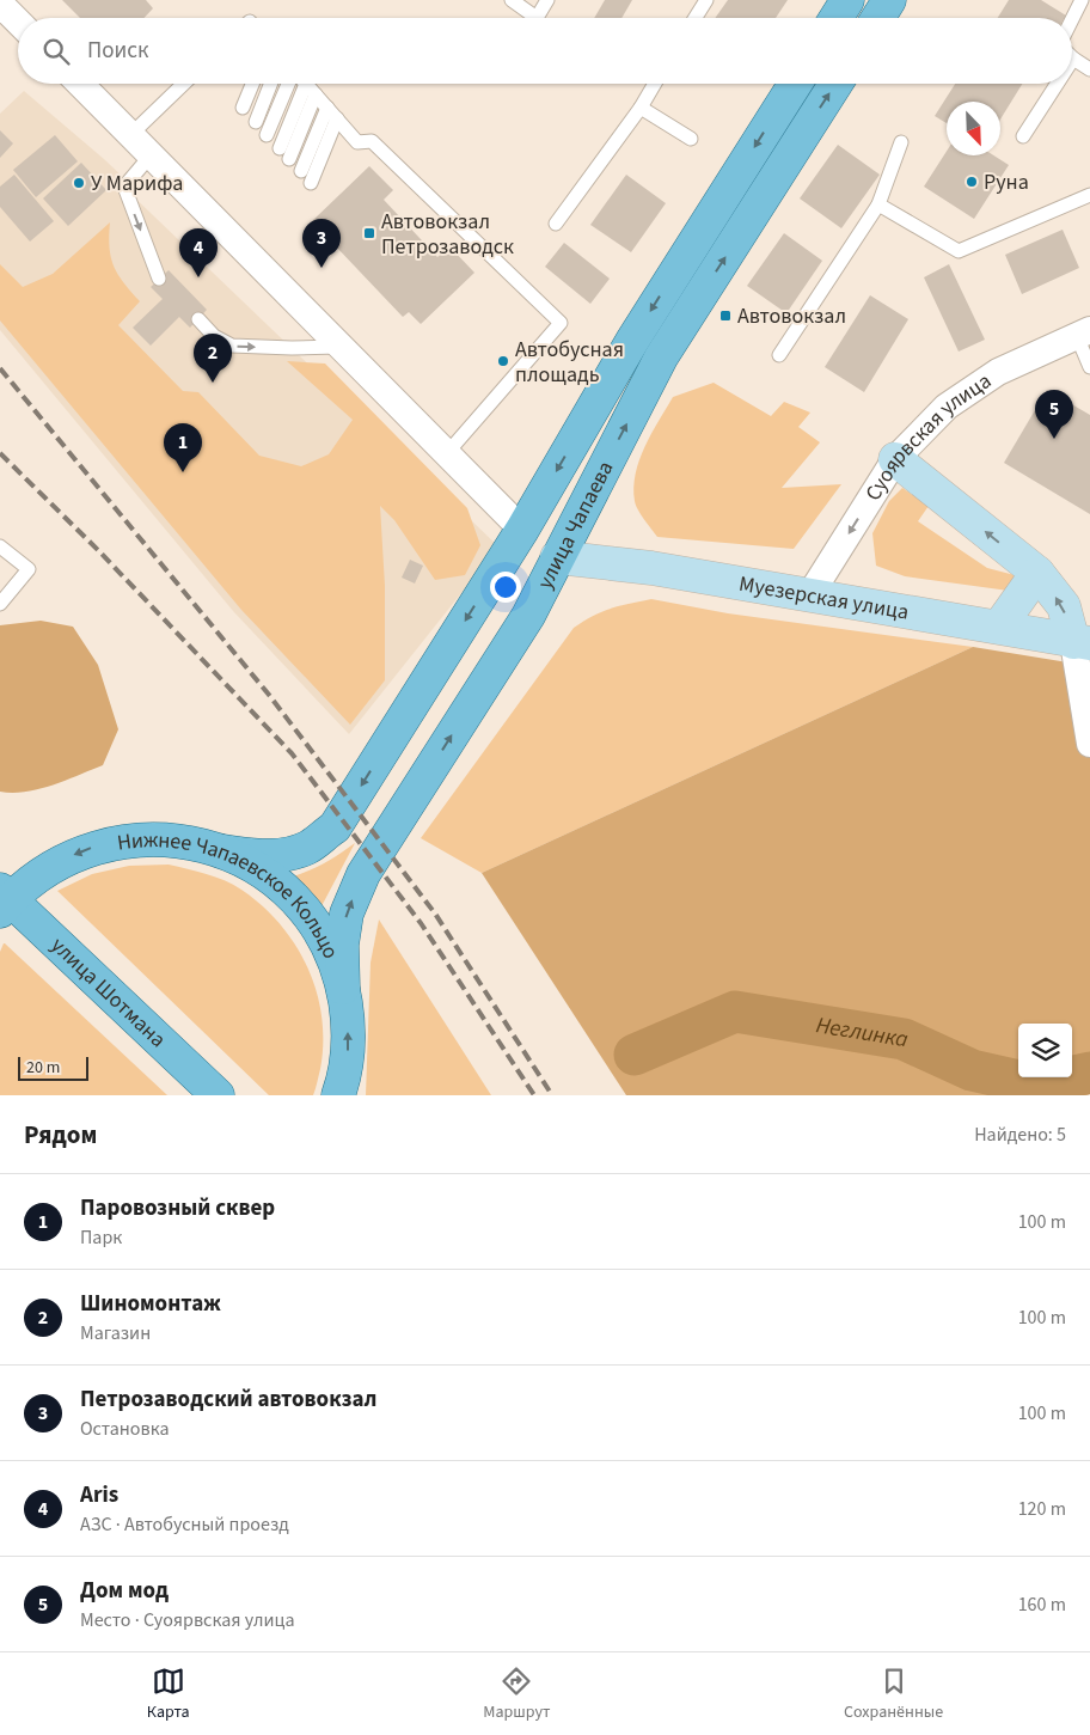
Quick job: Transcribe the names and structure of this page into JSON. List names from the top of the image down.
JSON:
{
  "streets": {
    "main road": [
      "улица Чапаева",
      "Муезерская улица",
      "Нижнее Чапаевское Кольцо",
      "улица Шотмана"
    ],
    "street": ["Суоярвская улица"]
  },
  "crossings": [
    ["Суоярвская улица", "Муезерская улица"],
    ["улица Чапаева", "Муезерская улица"],
    ["улица Чапаева", "Нижнее Чапаевское Кольцо"],
    ["Нижнее Чапаевское Кольцо", "улица Шотмана"]
  ],
  "one_way": ["Суоярвская улица"],
  "water": ["Неглинка"],
  "places": {
    "other": ["Руна", "У Марифа", "Автобусная площадь"],
    "transit": ["Автовокзал Петрозаводск", "Автовокзал"]
  },
  "scale_bar": "20 m",
  "north": "bottom right",
  "page": {
    "search": "Поиск",
    "pins": [
      "3",
      "4",
      "2",
      "5",
      "1"
    ],
    "scale": "20 m",
    "heading": ["Рядом", "Найдено: 5"],
    "list": [
      {
        "mark": "1",
        "name": "Паровозный сквер",
        "note": "Парк",
        "value": "100 m"
      },
      {
        "mark": "2",
        "name": "Шиномонтаж",
        "note": "Магазин",
        "value": "100 m"
      },
      {
        "mark": "3",
        "name": "Петрозаводский автовокзал",
        "note": "Остановка",
        "value": "100 m"
      },
      {
        "mark": "4",
        "name": "Aris",
        "note": "АЗС · Автобусный проезд",
        "value": "120 m"
      },
      {
        "mark": "5",
        "name": "Дом мод",
        "note": "Место · Суоярвская улица",
        "value": "160 m"
      }
    ],
    "nav": ["Карта", "Маршрут", "Сохранённые"]
  }
}
